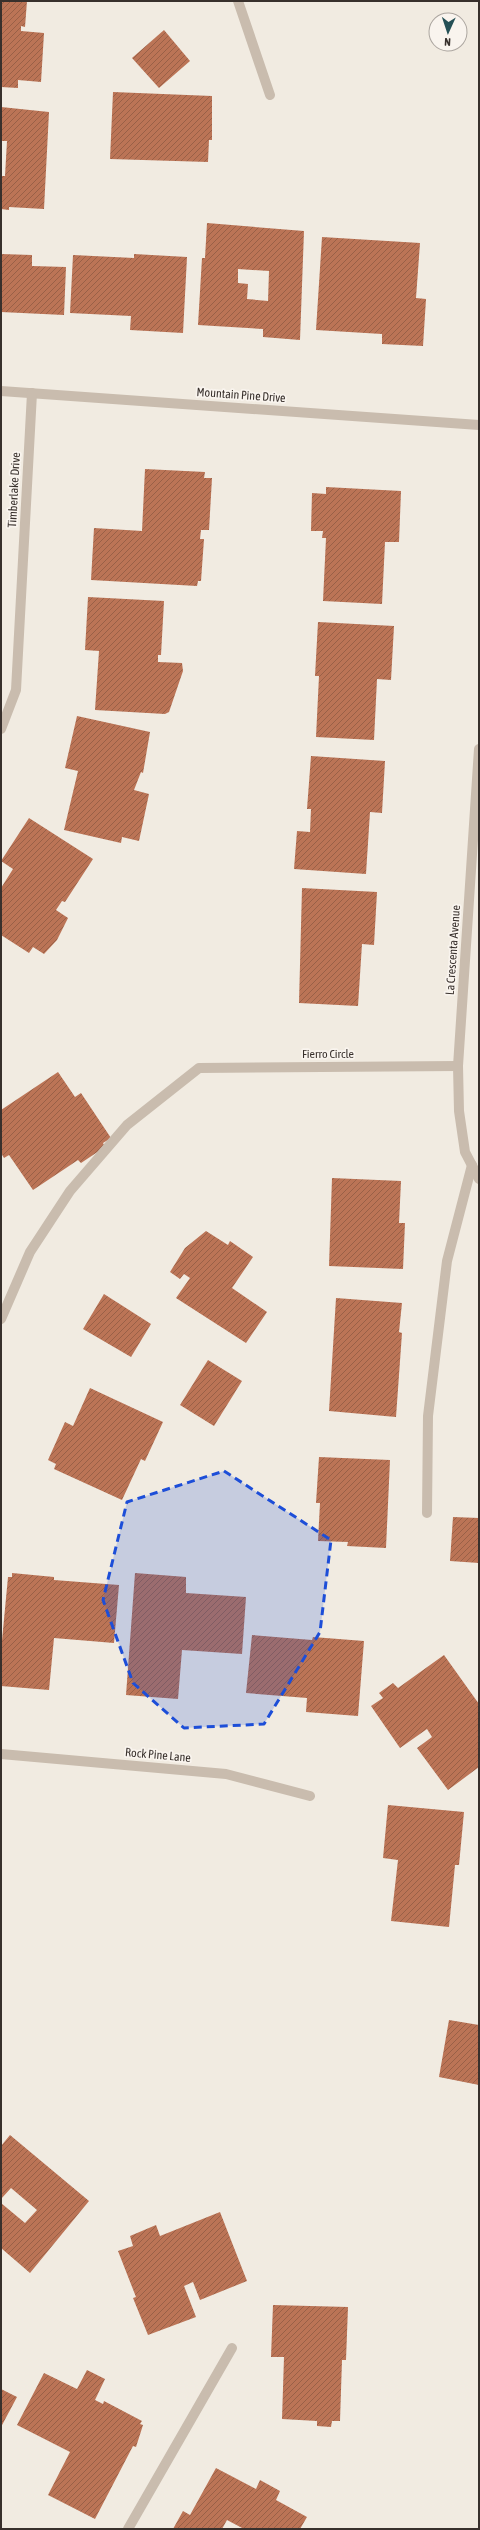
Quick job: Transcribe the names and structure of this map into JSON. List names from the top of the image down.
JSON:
{
  "streets": {
    "street": [
      "Mountain Pine Drive",
      "Timberlake Drive",
      "La Crescenta Avenue",
      "Fierro Circle",
      "Rock Pine Lane"
    ]
  },
  "crossings": [
    ["Mountain Pine Drive", "Timberlake Drive"],
    ["La Crescenta Avenue", "Fierro Circle"]
  ],
  "north": "bottom"
}
